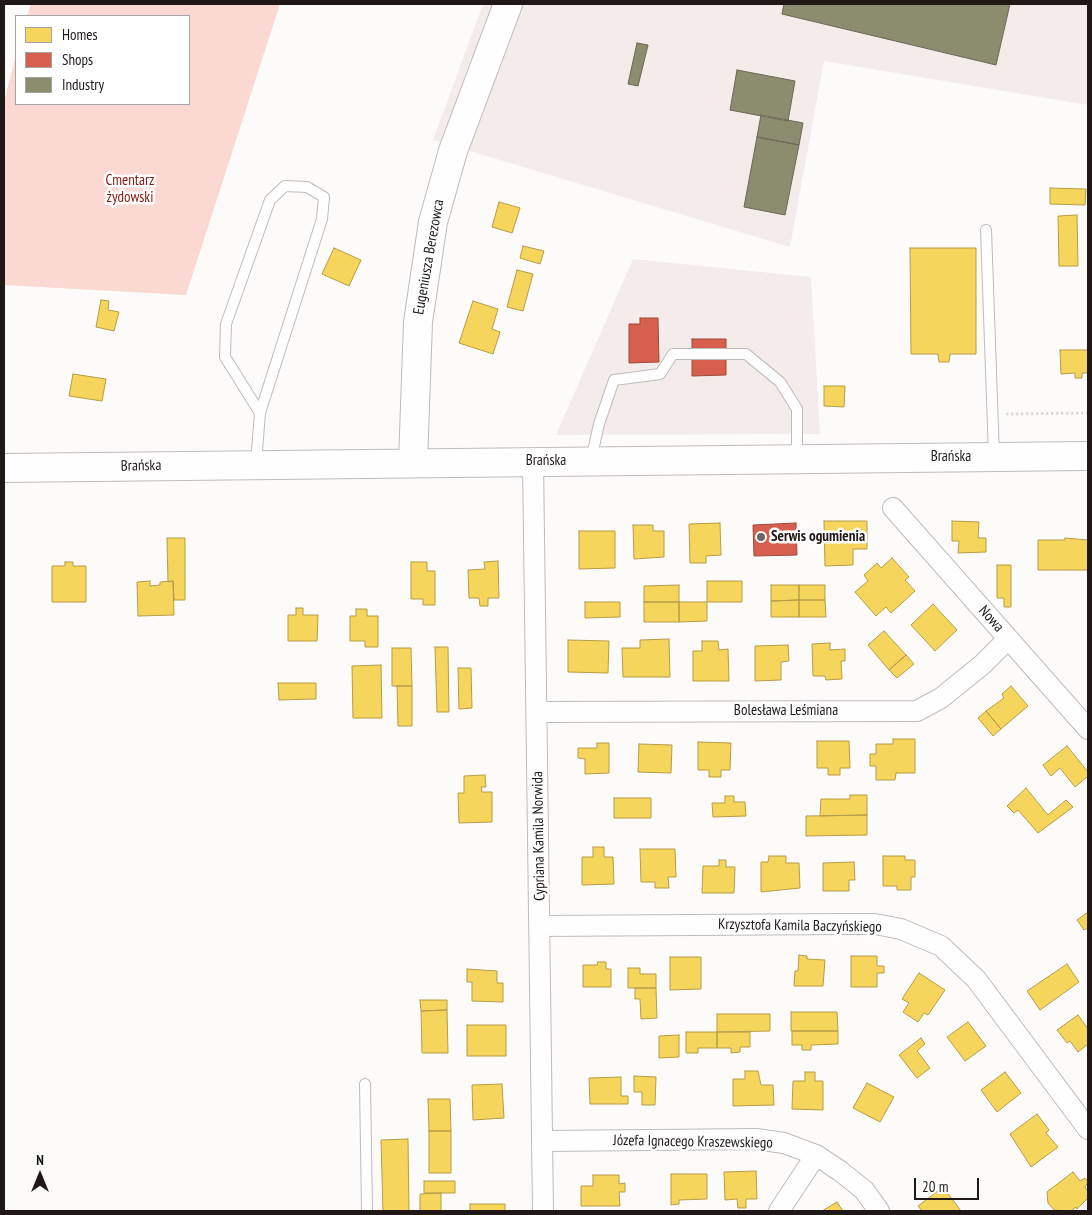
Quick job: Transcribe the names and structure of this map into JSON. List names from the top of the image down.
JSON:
{
  "streets": {
    "street": [
      "Eugeniusza Berezowca",
      "Brańska",
      "Nowa",
      "Bolesława Leśmiana",
      "Cypriana Kamila Norwida",
      "Krzysztofa Kamila Baczyńskiego",
      "Józefa Ignacego Kraszewskiego"
    ]
  },
  "crossings": [
    ["Eugeniusza Berezowca", "Brańska"],
    ["Brańska", "Cypriana Kamila Norwida"],
    ["Nowa", "Bolesława Leśmiana"],
    ["Bolesława Leśmiana", "Cypriana Kamila Norwida"],
    ["Cypriana Kamila Norwida", "Krzysztofa Kamila Baczyńskiego"],
    ["Cypriana Kamila Norwida", "Józefa Ignacego Kraszewskiego"]
  ],
  "parks": ["Cmentarz żydowski"],
  "places": ["Serwis ogumienia"],
  "legend": ["Homes", "Shops", "Industry"],
  "scale_bar": "20 m",
  "north": "top"
}
